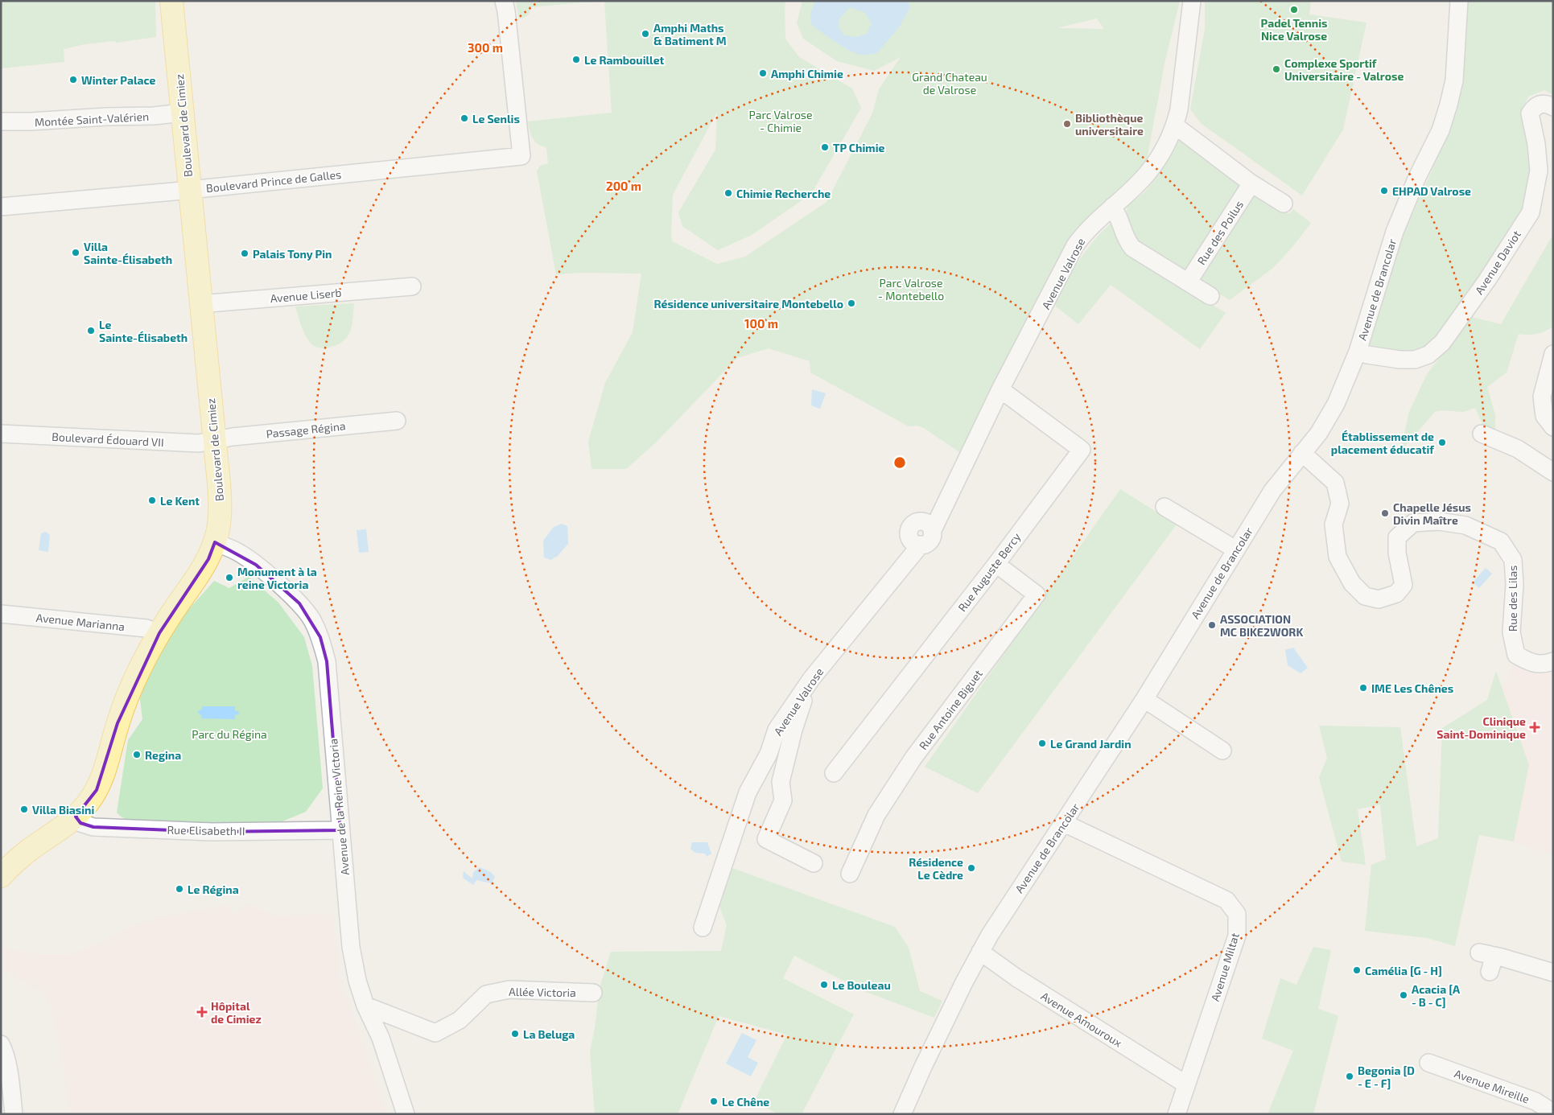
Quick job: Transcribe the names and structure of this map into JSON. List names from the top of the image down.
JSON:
{
  "streets": {
    "main road": ["Boulevard de Cimiez"],
    "street": [
      "Montée Saint-Valérien",
      "Boulevard Prince de Galles",
      "Rue des Poilus",
      "Avenue Daviot",
      "Avenue Valrose",
      "Avenue de Brancolar",
      "Avenue Liserb",
      "Passage Régina",
      "Boulevard Édouard VII",
      "Rue Auguste Bercy",
      "Rue des Lilas",
      "Avenue Marianna",
      "Rue Antoine Biguet",
      "Avenue de la Reine Victoria",
      "Rue Elisabeth II",
      "Avenue Miltat",
      "Allée Victoria",
      "Avenue Amouroux",
      "Avenue Mireille"
    ]
  },
  "crossings": [
    ["Montée Saint-Valérien", "Boulevard de Cimiez"],
    ["Boulevard de Cimiez", "Boulevard Prince de Galles"],
    ["Boulevard de Cimiez", "Avenue Liserb"],
    ["Boulevard de Cimiez", "Passage Régina"],
    ["Boulevard de Cimiez", "Boulevard Édouard VII"],
    ["Boulevard de Cimiez", "Avenue Marianna"],
    ["Boulevard de Cimiez", "Avenue de la Reine Victoria"],
    ["Boulevard de Cimiez", "Rue Elisabeth II"],
    ["Avenue Daviot", "Avenue de Brancolar"],
    ["Avenue Valrose", "Rue Auguste Bercy"],
    ["Avenue de Brancolar", "Rue des Lilas"],
    ["Avenue de Brancolar", "Avenue Miltat"],
    ["Avenue de Brancolar", "Avenue Amouroux"],
    ["Passage Régina", "Boulevard Édouard VII"],
    ["Rue Auguste Bercy", "Rue Antoine Biguet"],
    ["Avenue de la Reine Victoria", "Rue Elisabeth II"],
    ["Avenue de la Reine Victoria", "Allée Victoria"],
    ["Avenue Miltat", "Avenue Amouroux"]
  ],
  "parks": [
    "Grand Chateau de Valrose",
    "Parc Valrose - Chimie",
    "Parc Valrose - Montebello",
    "Parc du Régina"
  ],
  "places": {
    "other": [
      "Padel Tennis Nice Valrose",
      "Amphi Maths & Batiment M",
      "Le Rambouillet",
      "Complexe Sportif Universitaire - Valrose",
      "Amphi Chimie",
      "Winter Palace",
      "Le Senlis",
      "Bibliothèque universitaire",
      "TP Chimie",
      "EHPAD Valrose",
      "Chimie Recherche",
      "Villa Sainte-Élisabeth",
      "Palais Tony Pin",
      "Résidence universitaire Montebello",
      "Le Sainte-Élisabeth",
      "Établissement de placement éducatif",
      "Le Kent",
      "Chapelle Jésus Divin Maître",
      "Monument à la reine Victoria",
      "ASSOCIATION MC BIKE2WORK",
      "IME Les Chênes",
      "Le Grand Jardin",
      "Regina",
      "Villa Biasini",
      "Résidence Le Cèdre",
      "Le Régina",
      "Camélia [G - H]",
      "Le Bouleau",
      "Acacia [A - B - C]",
      "La Beluga",
      "Begonia [D - E - F]",
      "Le Chêne"
    ],
    "health": ["Clinique Saint-Dominique", "Hôpital de Cimiez"]
  },
  "rings": ["300 m", "200 m", "100 m"]
}
